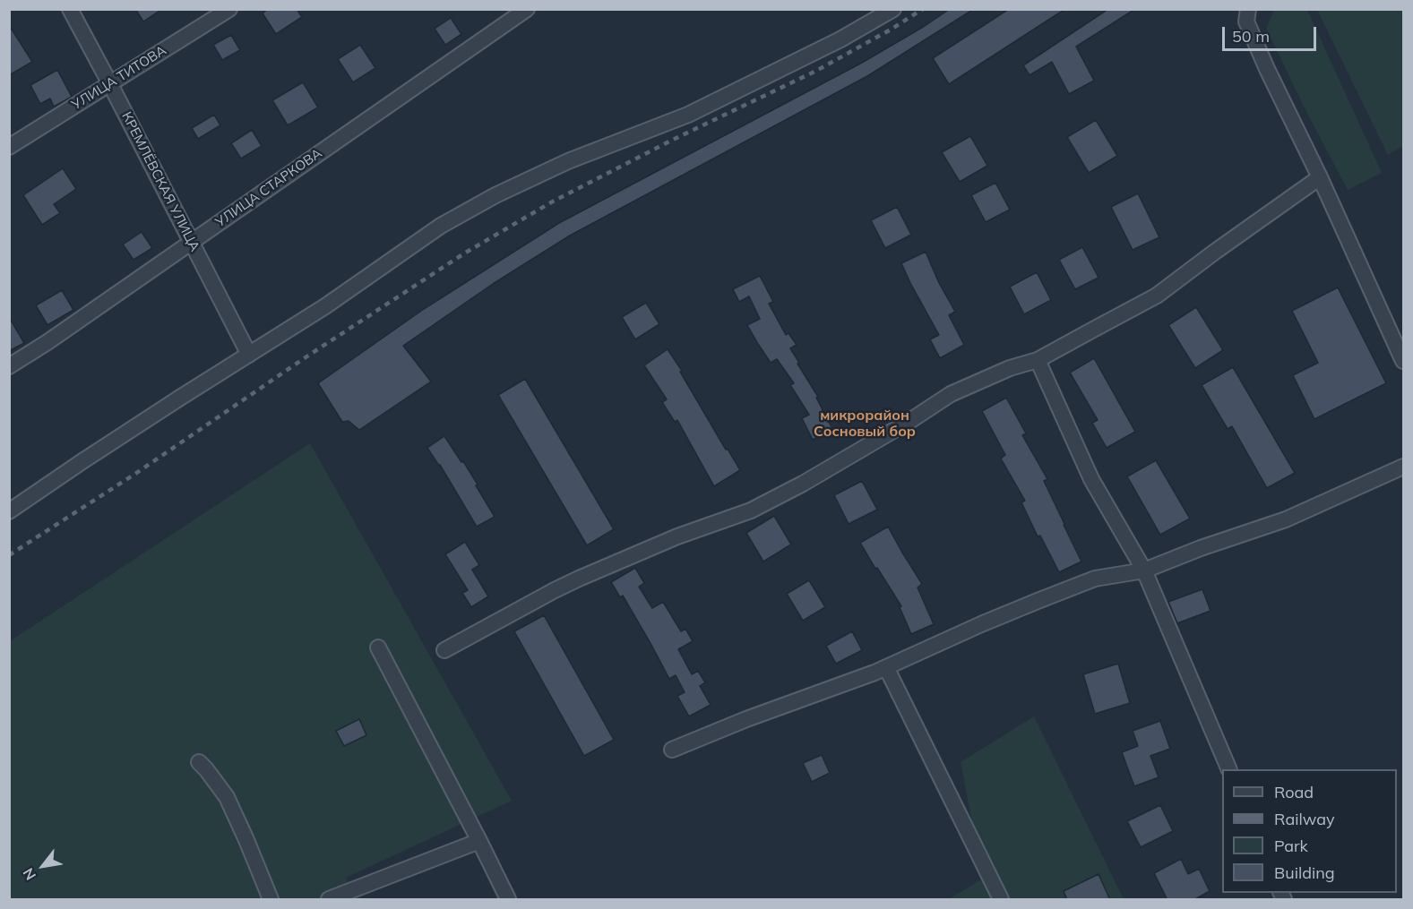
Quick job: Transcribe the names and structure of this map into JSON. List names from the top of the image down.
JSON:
{
  "streets": {
    "street": ["УЛИЦА ТИТОВА", "КРЕМЛЁВСКАЯ УЛИЦА", "УЛИЦА СТАРКОВА"]
  },
  "crossings": [
    ["УЛИЦА ТИТОВА", "КРЕМЛЁВСКАЯ УЛИЦА"],
    ["КРЕМЛЁВСКАЯ УЛИЦА", "УЛИЦА СТАРКОВА"]
  ],
  "districts": ["микрорайон Сосновый бор"],
  "legend": [
    "Road",
    "Railway",
    "Park",
    "Building"
  ],
  "scale_bar": "50 m",
  "north": "bottom left"
}
